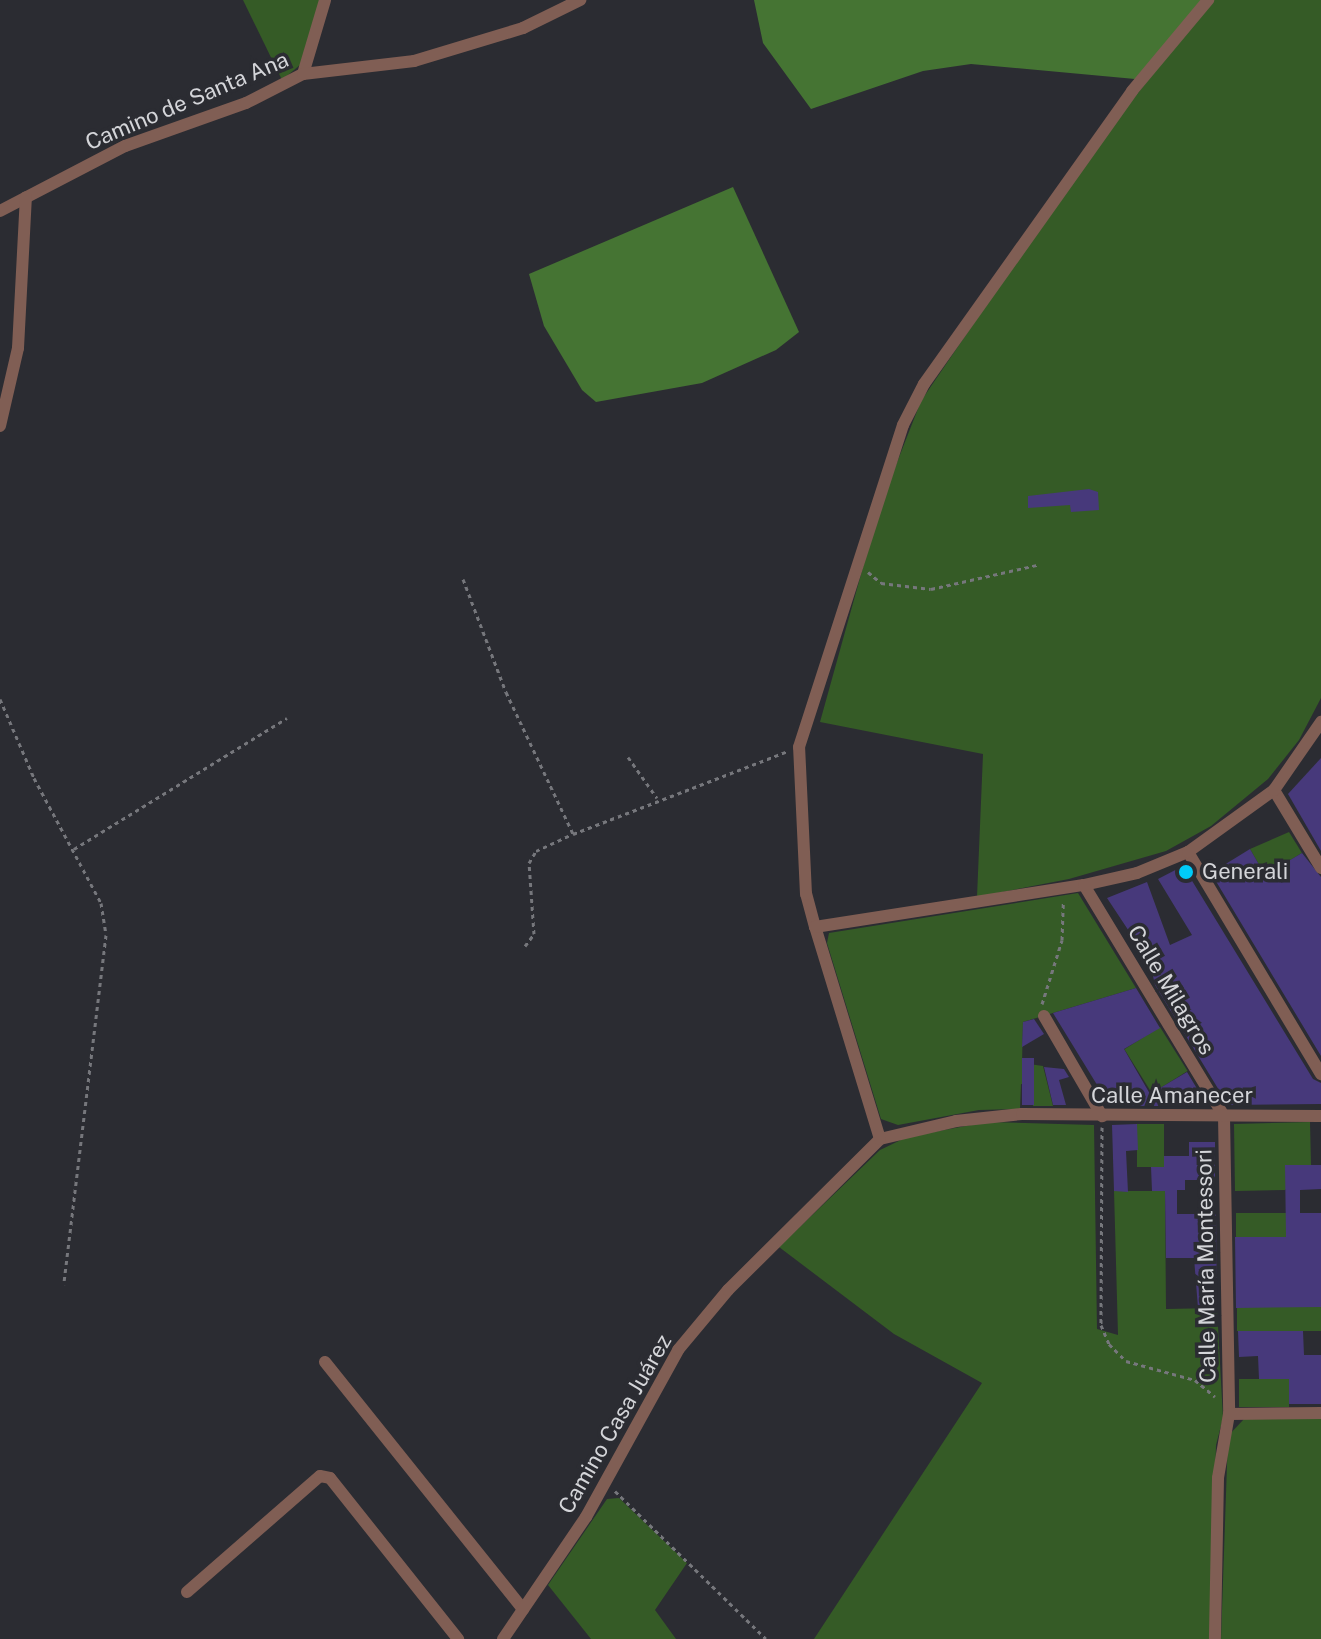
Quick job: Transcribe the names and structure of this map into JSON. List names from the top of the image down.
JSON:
{
  "streets": {
    "street": [
      "Camino de Santa Ana",
      "Calle Milagros",
      "Calle Amanecer",
      "Calle María Montessori",
      "Camino Casa Juárez"
    ]
  },
  "crossings": [
    ["Calle Milagros", "Calle Amanecer"],
    ["Calle Milagros", "Calle María Montessori"],
    ["Calle Amanecer", "Calle María Montessori"],
    ["Calle Amanecer", "Camino Casa Juárez"]
  ],
  "places": ["Generali"]
}
